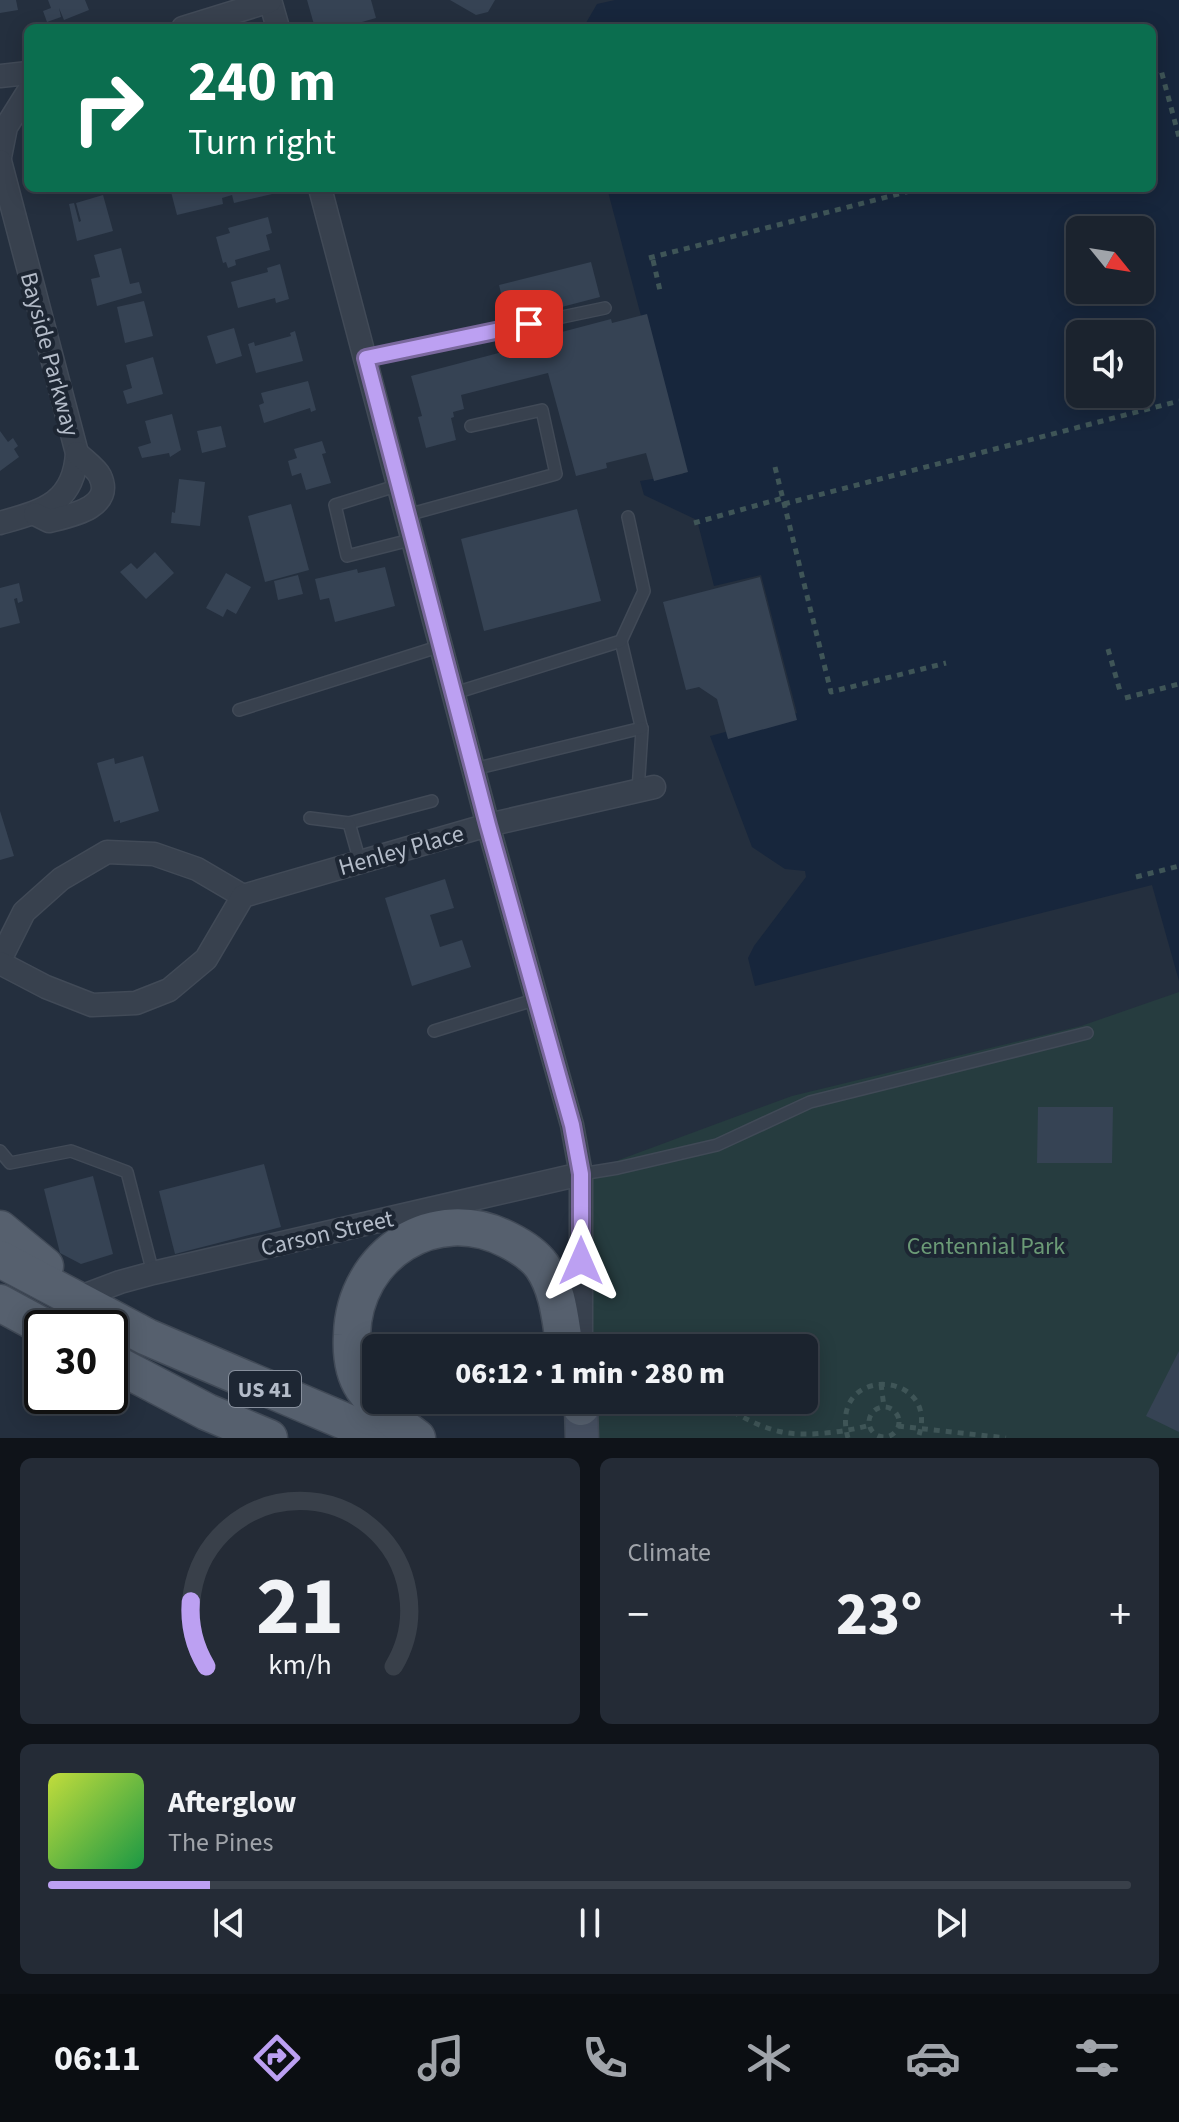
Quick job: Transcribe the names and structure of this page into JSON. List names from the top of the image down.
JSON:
{
  "streets": {
    "main road": ["US 41"],
    "street": ["Bayside Parkway", "Henley Place", "Carson Street"]
  },
  "crossings": [
    ["Carson Street", "US 41"]
  ],
  "parks": ["Centennial Park"],
  "north": "bottom right",
  "page": {
    "turn": ["240 m", "Turn right"],
    "limit": "30",
    "trip": "06:12 · 1 min · 280 m",
    "tile": "Climate",
    "heat": ["−", "23°", "+"],
    "song": ["Afterglow", "The Pines"],
    "tabs": "06:11",
    "gauge": ["21", "km/h"]
  }
}
